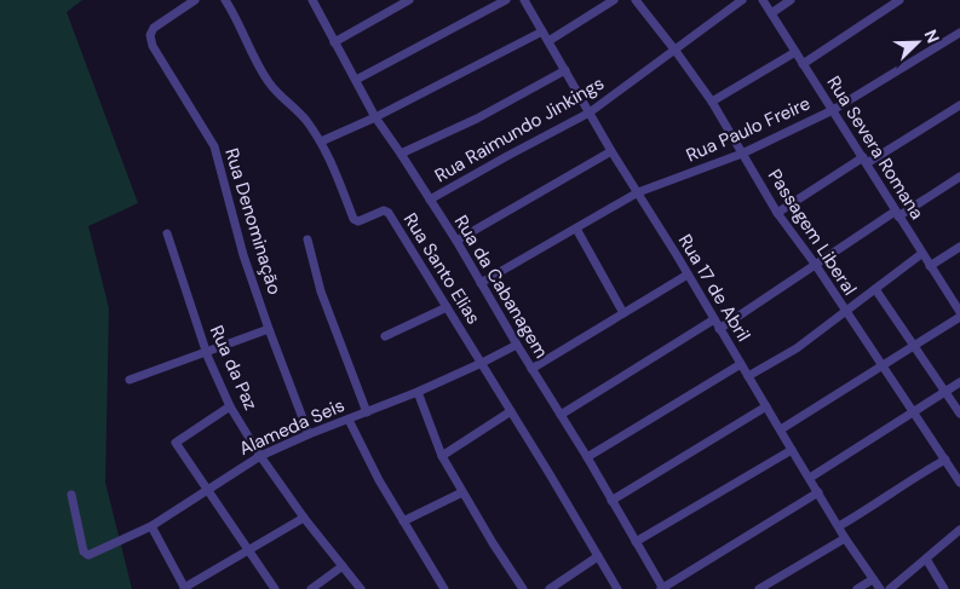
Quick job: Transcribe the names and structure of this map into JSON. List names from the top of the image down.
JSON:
{
  "streets": {
    "street": [
      "Rua Raimundo Jinkings",
      "Rua Paulo Freire",
      "Rua Severa Romana",
      "Rua Denominação",
      "Passagem Liberal",
      "Rua Santo Elias",
      "Rua da Cabanagem",
      "Rua 17 de Abril",
      "Rua da Paz",
      "Alameda Seis"
    ]
  },
  "crossings": [
    ["Rua Raimundo Jinkings", "Passagem Liberal"],
    ["Rua Raimundo Jinkings", "Rua da Cabanagem"],
    ["Rua Raimundo Jinkings", "Rua 17 de Abril"],
    ["Rua Paulo Freire", "Rua Severa Romana"],
    ["Rua Paulo Freire", "Passagem Liberal"],
    ["Rua Paulo Freire", "Rua da Cabanagem"],
    ["Rua Paulo Freire", "Rua 17 de Abril"],
    ["Rua Denominação", "Alameda Seis"],
    ["Rua Santo Elias", "Alameda Seis"],
    ["Rua da Cabanagem", "Alameda Seis"],
    ["Rua da Paz", "Alameda Seis"]
  ],
  "north": "top right"
}
